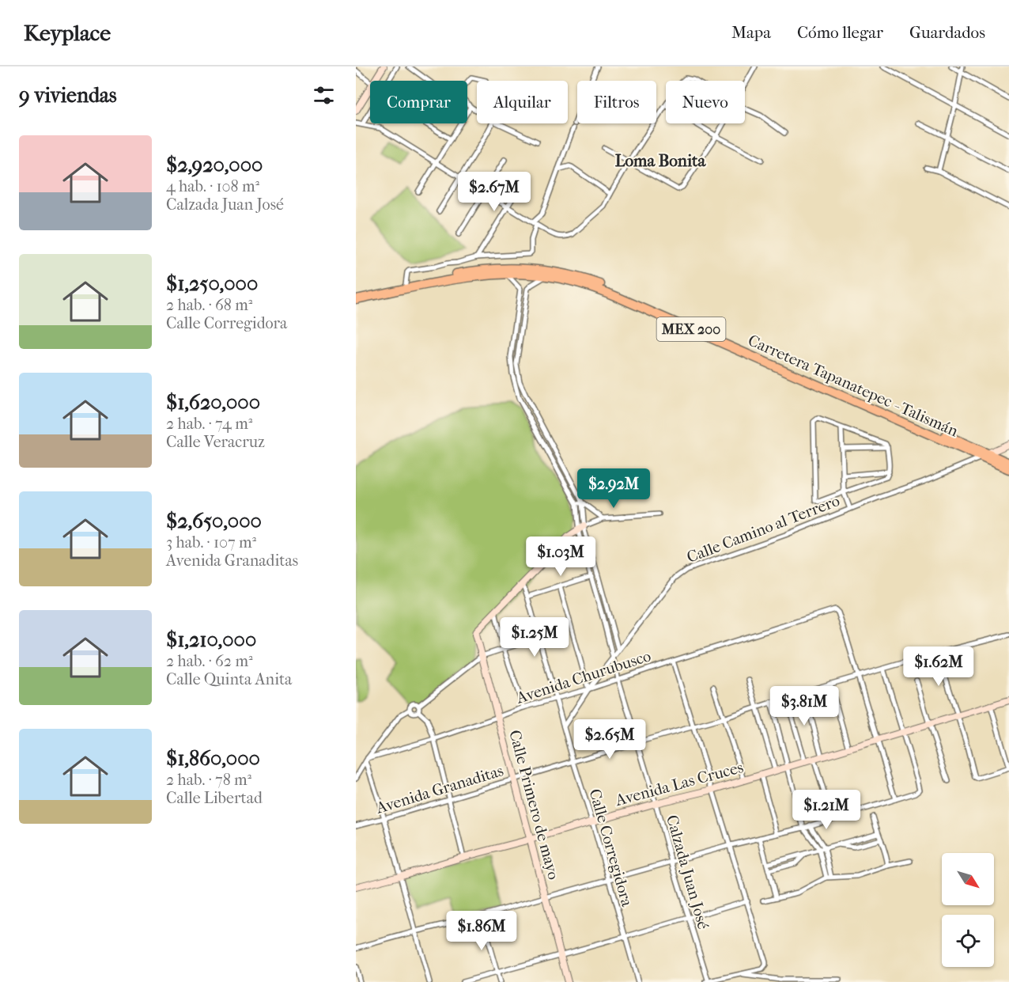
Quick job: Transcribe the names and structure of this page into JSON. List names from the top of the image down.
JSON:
{
  "streets": {
    "highway": ["MEX 200", "Carretera Tapanatepec - Talismán"],
    "street": [
      "Calle Camino al Terrero",
      "Avenida Churubusco",
      "Avenida Las Cruces",
      "Avenida Granaditas",
      "Calle Primero de mayo",
      "Calle Corregidora",
      "Calzada Juan José"
    ]
  },
  "crossings": [
    ["Carretera Tapanatepec - Talismán", "Calle Camino al Terrero"],
    ["Calle Camino al Terrero", "Avenida Churubusco"],
    ["Calle Camino al Terrero", "Calle Corregidora"],
    ["Calle Camino al Terrero", "Calzada Juan José"],
    ["Avenida Churubusco", "Avenida Granaditas"],
    ["Avenida Churubusco", "Calle Primero de mayo"],
    ["Avenida Churubusco", "Calle Corregidora"],
    ["Avenida Churubusco", "Calzada Juan José"],
    ["Avenida Las Cruces", "Calle Primero de mayo"],
    ["Avenida Las Cruces", "Calle Corregidora"],
    ["Avenida Las Cruces", "Calzada Juan José"],
    ["Avenida Granaditas", "Calle Primero de mayo"],
    ["Avenida Granaditas", "Calle Corregidora"],
    ["Avenida Granaditas", "Calzada Juan José"]
  ],
  "districts": ["Loma Bonita"],
  "north": "bottom right",
  "page": {
    "header": "Keyplace",
    "nav": ["Mapa", "Cómo llegar", "Guardados"],
    "heading": "9 viviendas",
    "chip": [
      "Comprar",
      "Alquilar",
      "Filtros",
      "Nuevo"
    ],
    "list": [
      {
        "name": "$2,920,000",
        "note": "4 hab. · 108 m² · Calzada Juan José"
      },
      {
        "name": "$1,250,000",
        "note": "2 hab. · 68 m² · Calle Corregidora"
      },
      {
        "name": "$1,620,000",
        "note": "2 hab. · 74 m² · Calle Veracruz"
      },
      {
        "name": "$2,650,000",
        "note": "3 hab. · 107 m² · Avenida Granaditas"
      },
      {
        "name": "$1,210,000",
        "note": "2 hab. · 62 m² · Calle Quinta Anita"
      },
      {
        "name": "$1,860,000",
        "note": "2 hab. · 78 m² · Calle Libertad"
      }
    ],
    "price": [
      "$2.67M",
      "$2.92M",
      "$1.03M",
      "$1.25M",
      "$1.62M",
      "$3.81M",
      "$2.65M",
      "$1.21M",
      "$1.86M"
    ]
  }
}
